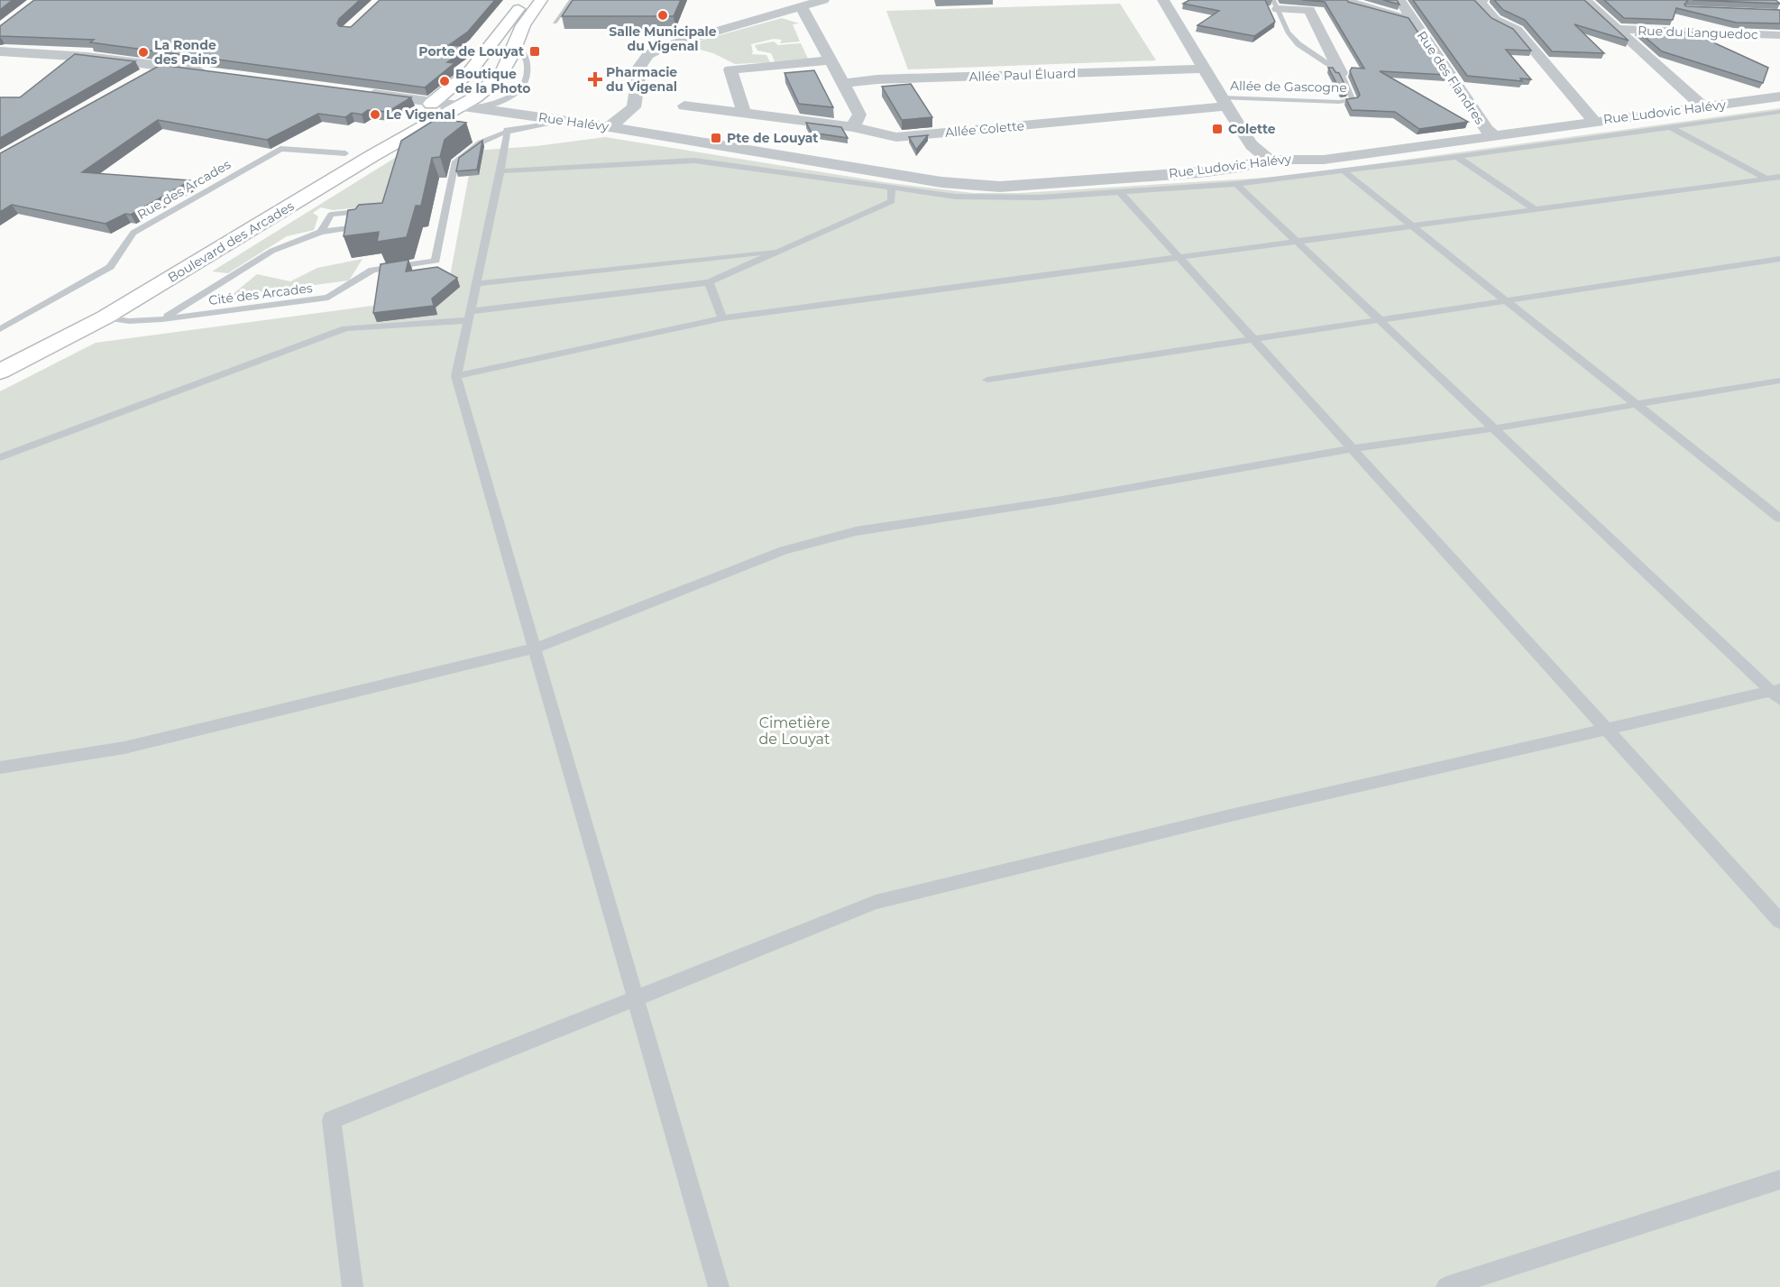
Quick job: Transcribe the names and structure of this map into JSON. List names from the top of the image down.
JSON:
{
  "streets": {
    "main road": ["Boulevard des Arcades"],
    "street": [
      "Rue du Languedoc",
      "Allée Paul Éluard",
      "Rue des Flandres",
      "Rue Ludovic Halévy",
      "Rue Halévy",
      "Allée Colette"
    ],
    "lane": ["Allée de Gascogne", "Rue des Arcades", "Cité des Arcades"]
  },
  "crossings": [
    ["Rue des Flandres", "Rue Ludovic Halévy"],
    ["Allée de Gascogne", "Allée Colette"],
    ["Rue Ludovic Halévy", "Rue Halévy"],
    ["Rue Halévy", "Boulevard des Arcades"],
    ["Rue des Arcades", "Boulevard des Arcades"],
    ["Boulevard des Arcades", "Cité des Arcades"]
  ],
  "parks": ["Cimetière de Louyat"],
  "places": {
    "other": [
      "Salle Municipale du Vigenal",
      "La Ronde des Pains",
      "Boutique de la Photo",
      "Le Vigenal"
    ],
    "transit": ["Porte de Louyat", "Colette", "Pte de Louyat"],
    "health": ["Pharmacie du Vigenal"]
  }
}
